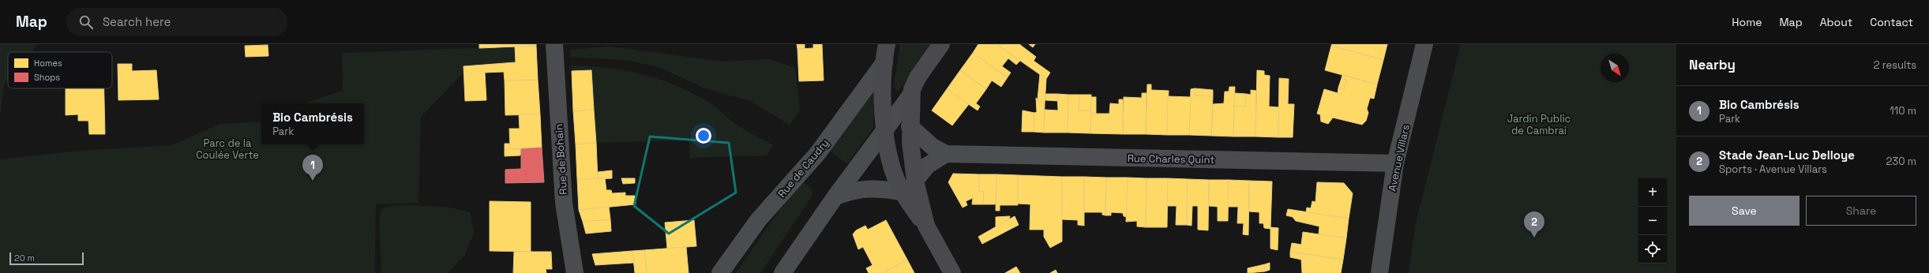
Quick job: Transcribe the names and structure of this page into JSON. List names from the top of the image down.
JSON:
{
  "streets": {
    "main road": ["Rue de Caudry"],
    "street": ["Avenue Villars", "Rue Charles Quint", "Rue de Bohain"]
  },
  "crossings": [
    ["Avenue Villars", "Rue Charles Quint"]
  ],
  "parks": ["Jardin Public de Cambrai", "Parc de la Coulée Verte"],
  "legend": ["Homes", "Shops"],
  "scale_bar": "20 m",
  "north": "bottom right",
  "page": {
    "header": "Map",
    "search": "Search here",
    "nav": [
      "Home",
      "Map",
      "About",
      "Contact"
    ],
    "heading": ["Nearby", "2 results"],
    "list": [
      {
        "mark": "1",
        "name": "Bio Cambrésis",
        "note": "Park",
        "value": "110 m"
      },
      {
        "mark": "2",
        "name": "Stade Jean-Luc Delloye",
        "note": "Sports · Avenue Villars",
        "value": "230 m"
      }
    ],
    "popup": ["Bio Cambrésis", "Park"],
    "pins": ["1", "2"],
    "map_buttons": ["+", "−"],
    "buttons": ["Save", "Share"],
    "scale": "20 m"
  }
}
